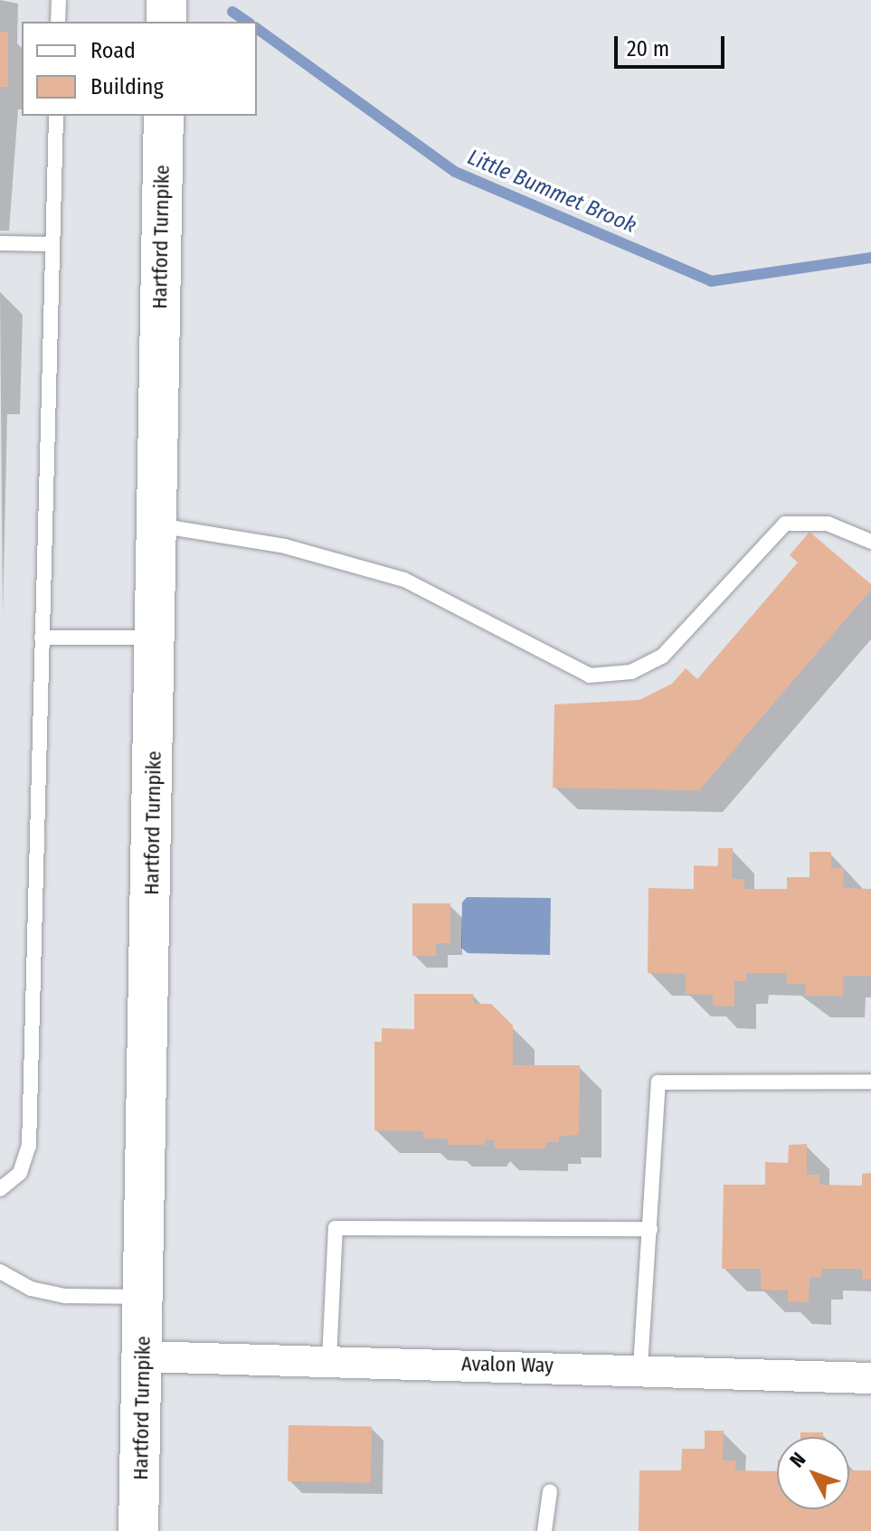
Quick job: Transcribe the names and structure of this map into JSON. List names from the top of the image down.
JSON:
{
  "streets": {
    "main road": ["Hartford Turnpike"],
    "street": ["Avalon Way"]
  },
  "crossings": [
    ["Hartford Turnpike", "Avalon Way"]
  ],
  "water": ["Little Bummet Brook"],
  "legend": ["Road", "Building"],
  "scale_bar": "20 m",
  "north": "top left"
}
